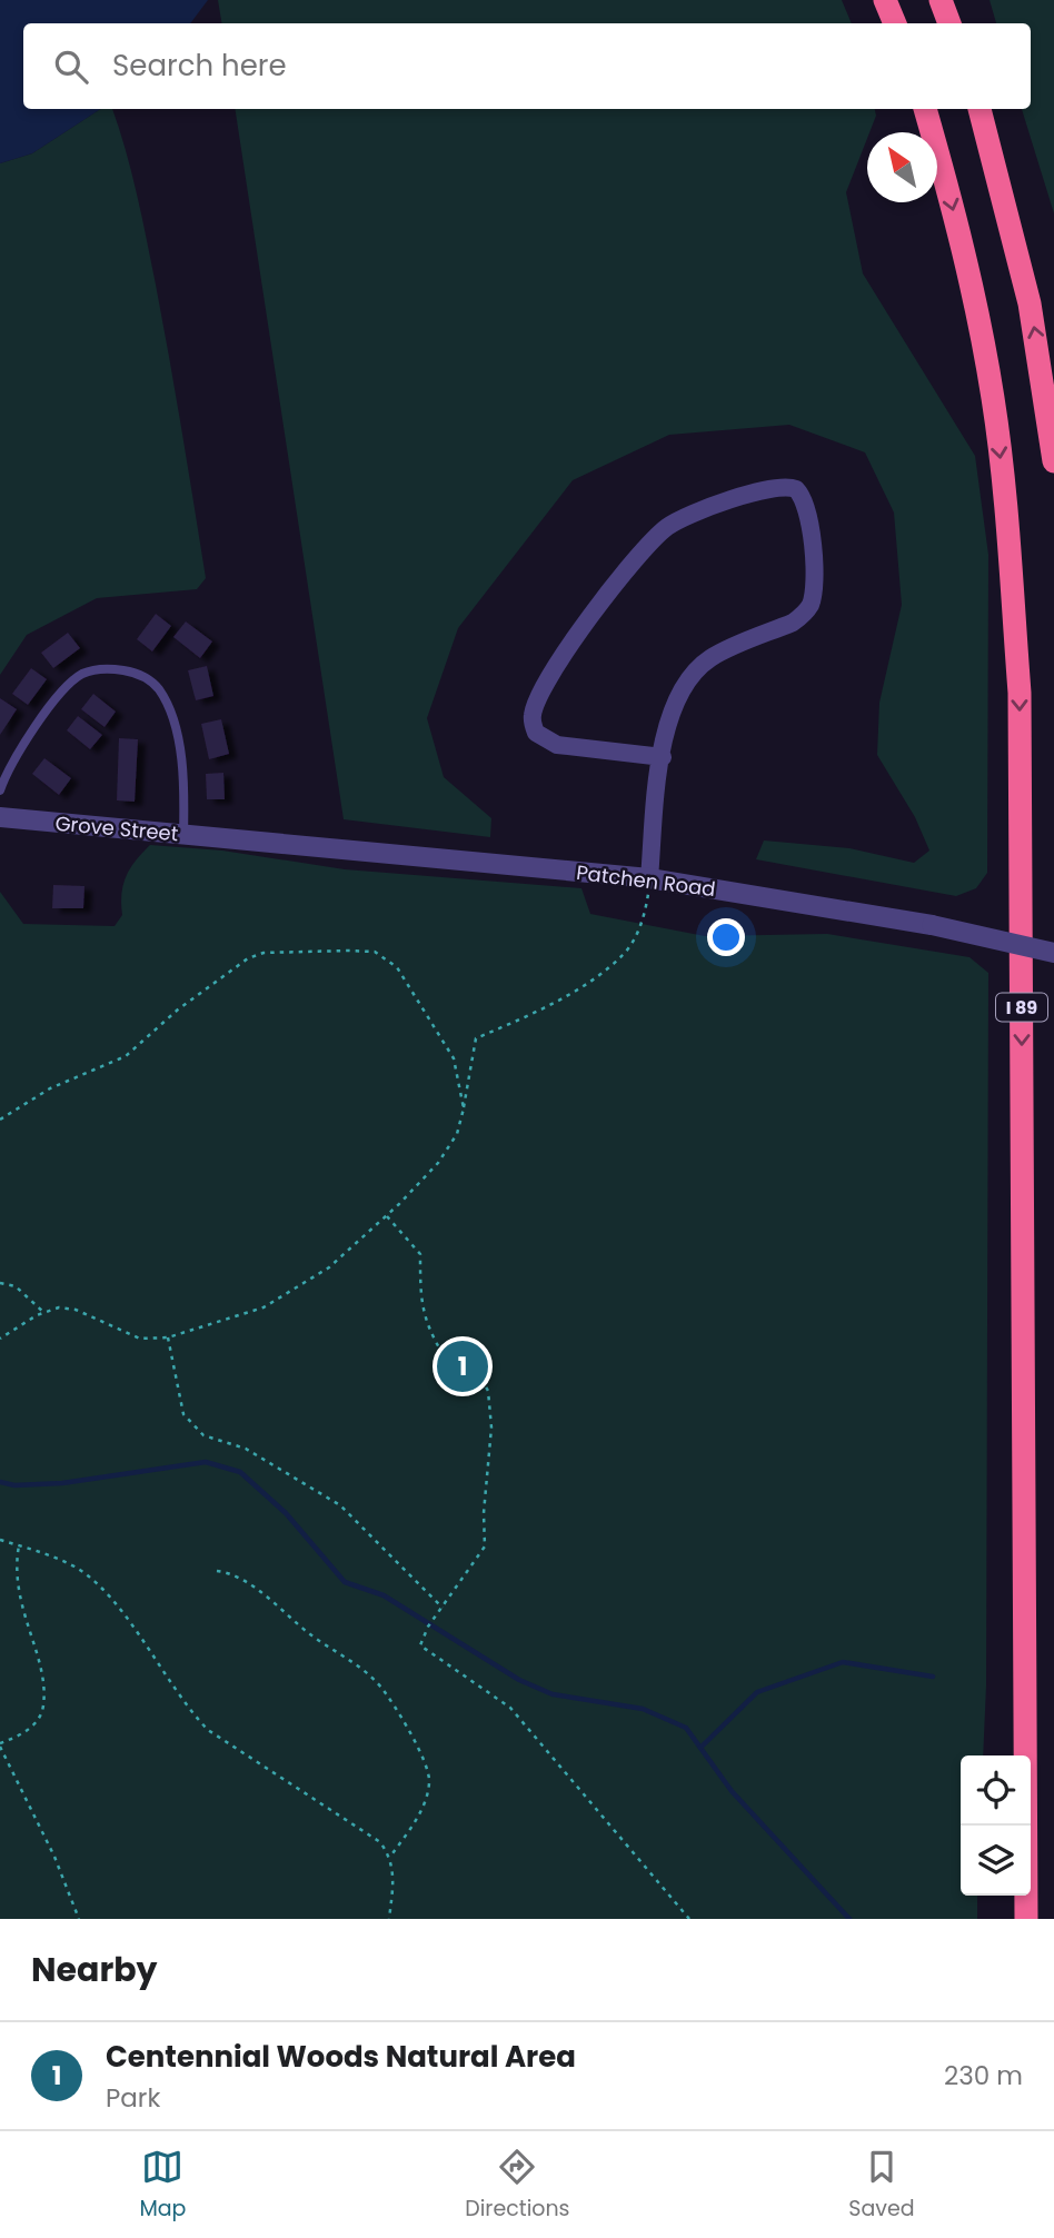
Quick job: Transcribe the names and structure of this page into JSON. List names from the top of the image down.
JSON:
{
  "streets": {
    "highway": ["I 89"],
    "street": ["Grove Street", "Patchen Road"]
  },
  "crossings": [
    ["Grove Street", "Patchen Road"]
  ],
  "north": "top left",
  "page": {
    "search": "Search here",
    "pins": "1",
    "heading": "Nearby",
    "list": [
      {
        "mark": "1",
        "name": "Centennial Woods Natural Area",
        "note": "Park",
        "value": "230 m"
      }
    ],
    "nav": ["Map", "Directions", "Saved"]
  }
}
